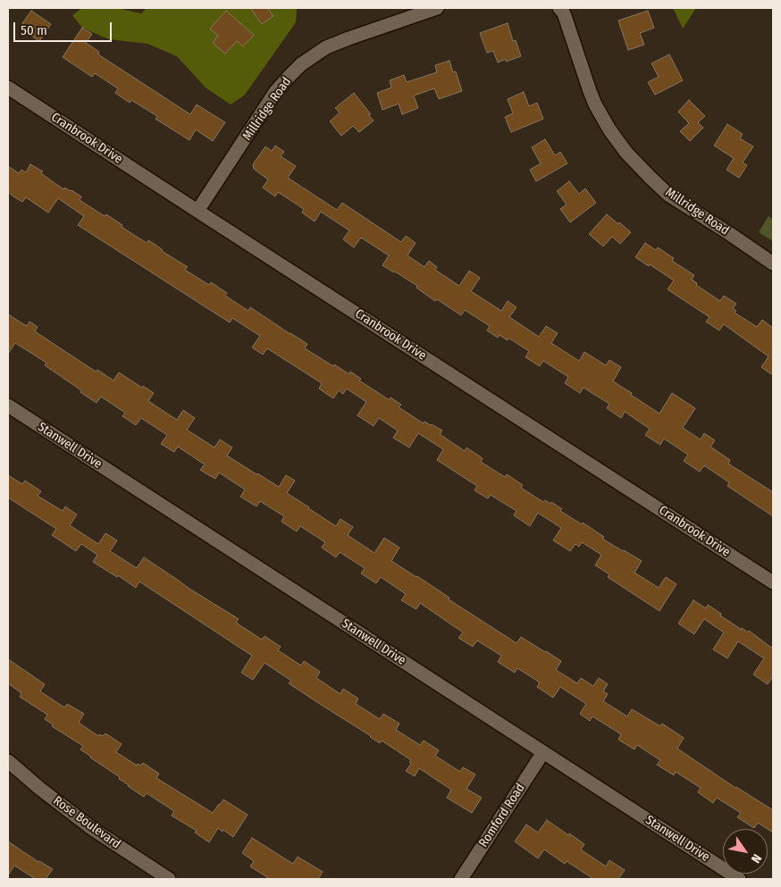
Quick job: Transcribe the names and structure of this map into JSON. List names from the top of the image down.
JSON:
{
  "streets": {
    "street": [
      "Millridge Road",
      "Cranbrook Drive",
      "Stanwell Drive",
      "Romford Road",
      "Rose Boulevard"
    ]
  },
  "crossings": [
    ["Millridge Road", "Cranbrook Drive"],
    ["Stanwell Drive", "Romford Road"]
  ],
  "scale_bar": "50 m",
  "north": "bottom right"
}
